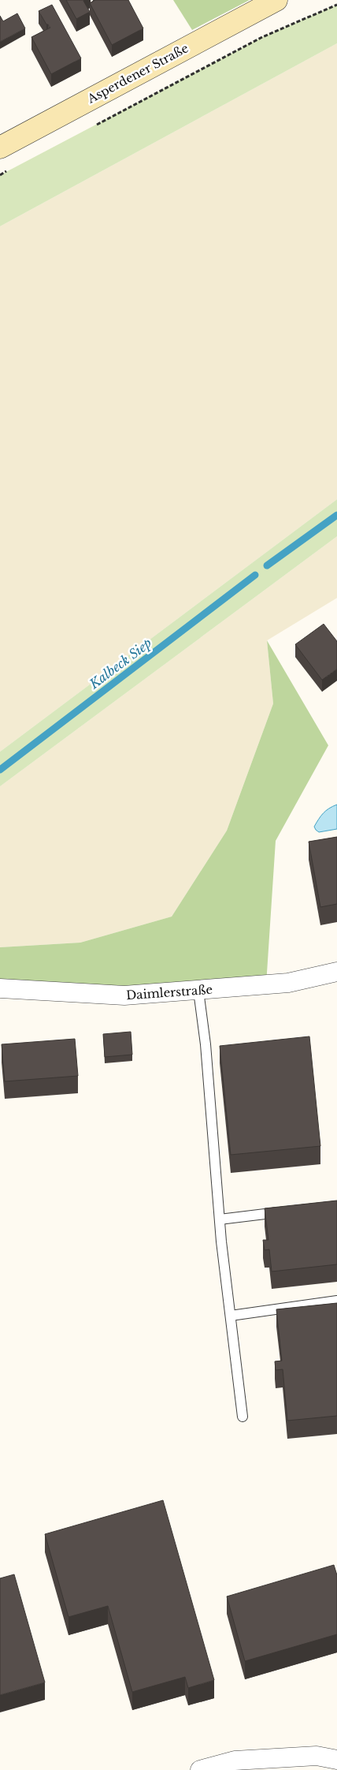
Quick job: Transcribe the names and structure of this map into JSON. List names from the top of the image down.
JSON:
{
  "streets": {
    "main road": ["Asperdener Straße"],
    "street": ["Daimlerstraße"]
  },
  "water": ["Kalbeck Siep"]
}
